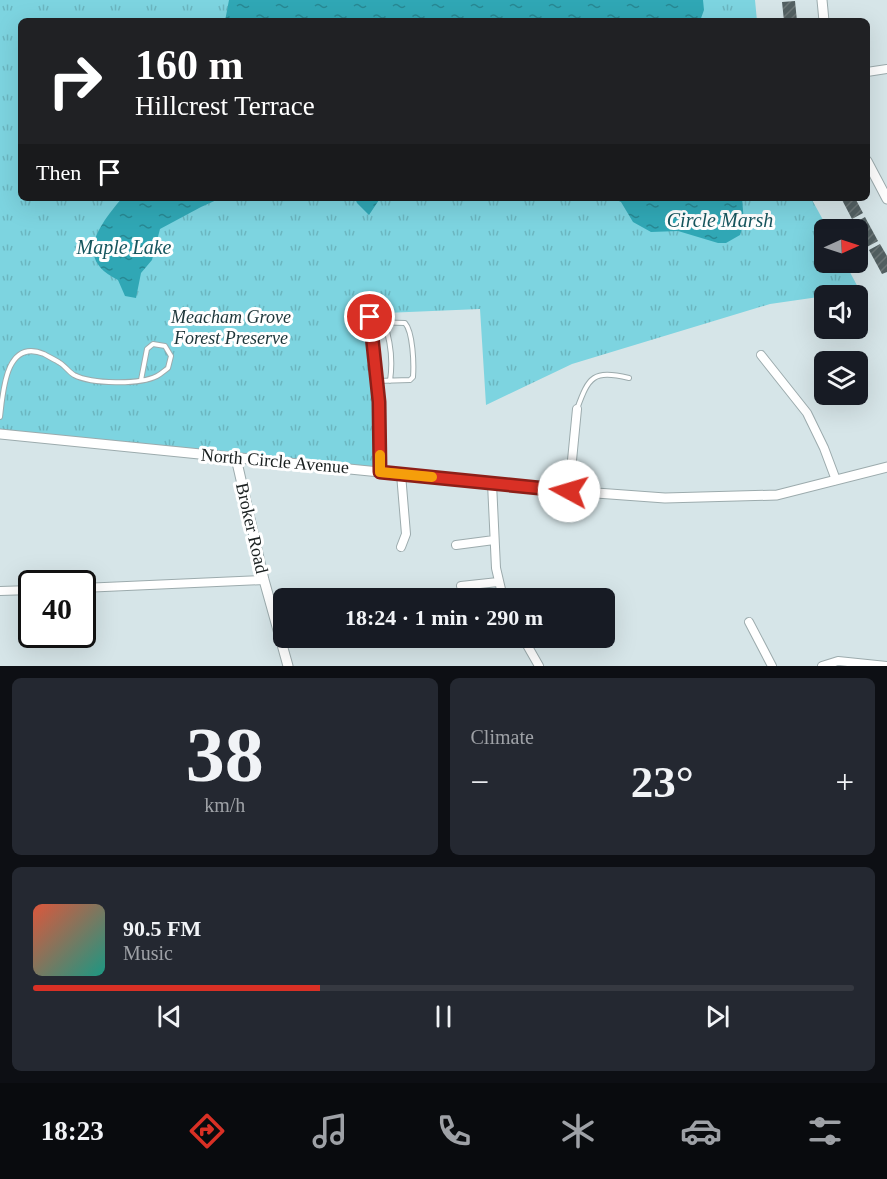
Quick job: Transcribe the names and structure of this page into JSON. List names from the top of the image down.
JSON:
{
  "streets": {
    "street": ["North Circle Avenue", "Broker Road"]
  },
  "crossings": [
    ["North Circle Avenue", "Broker Road"]
  ],
  "water": ["Circle Marsh", "Maple Lake"],
  "parks": ["Meacham Grove Forest Preserve"],
  "north": "right",
  "page": {
    "turn": ["160 m", "Hillcrest Terrace"],
    "then": "Then",
    "limit": "40",
    "trip": "18:24 · 1 min · 290 m",
    "tile": [
      ["38", "km/h"],
      "Climate"
    ],
    "heat": ["−", "23°", "+"],
    "song": ["90.5 FM", "Music"],
    "tabs": "18:23"
  }
}
